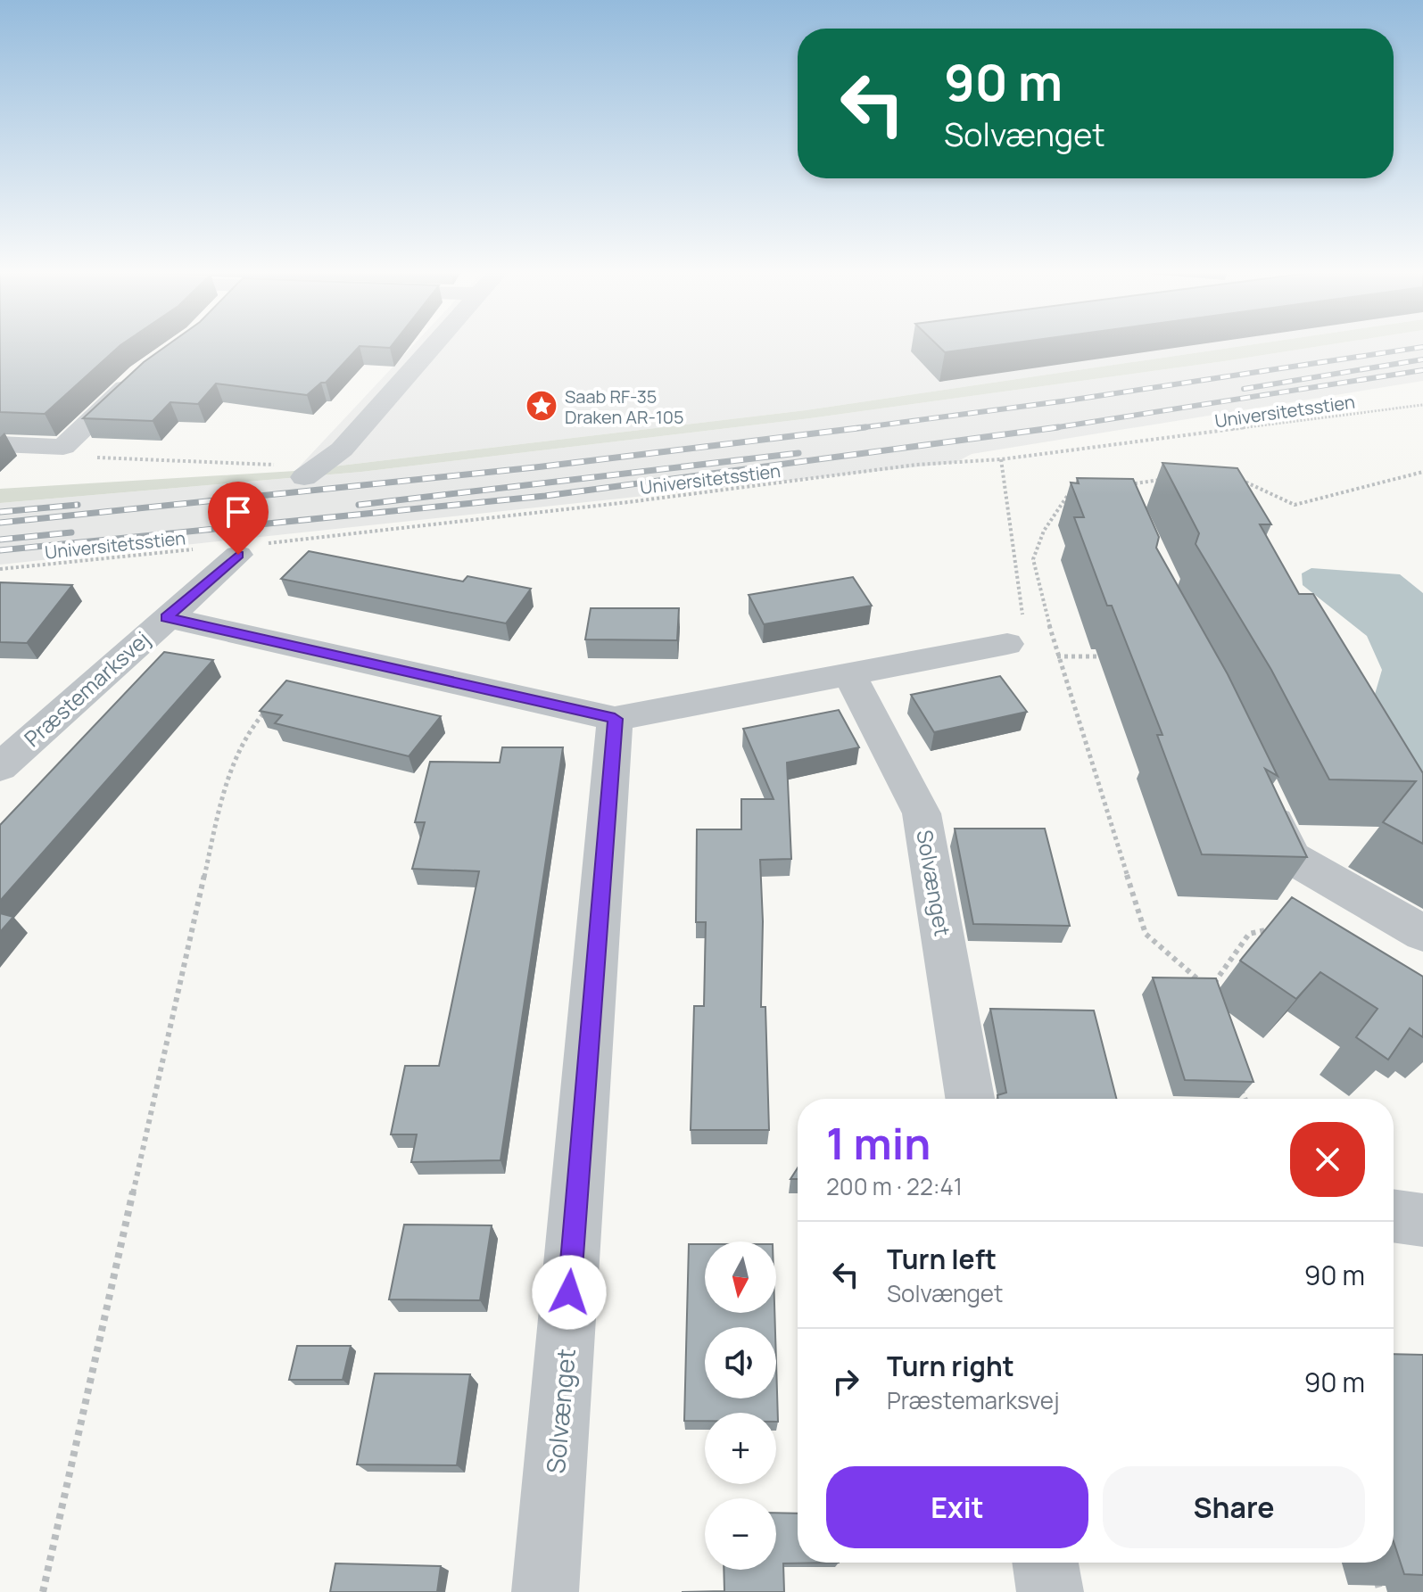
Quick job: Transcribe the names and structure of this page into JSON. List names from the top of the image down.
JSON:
{
  "streets": {
    "street": ["Præstemarksvej", "Solvænget"],
    "path": ["Universitetsstien"]
  },
  "crossings": [
    ["Universitetsstien", "Præstemarksvej"]
  ],
  "places": {
    "place": ["Saab RF-35 Draken AR-105"]
  },
  "north": "bottom",
  "page": {
    "turn": ["90 m", "Solvænget"],
    "heading": ["1 min", "200 m · 22:41"],
    "list": [
      {
        "name": "Turn left",
        "note": "Solvænget",
        "value": "90 m"
      },
      {
        "name": "Turn right",
        "note": "Præstemarksvej",
        "value": "90 m"
      }
    ],
    "map_buttons": ["+", "−"],
    "buttons": ["Exit", "Share"]
  }
}
